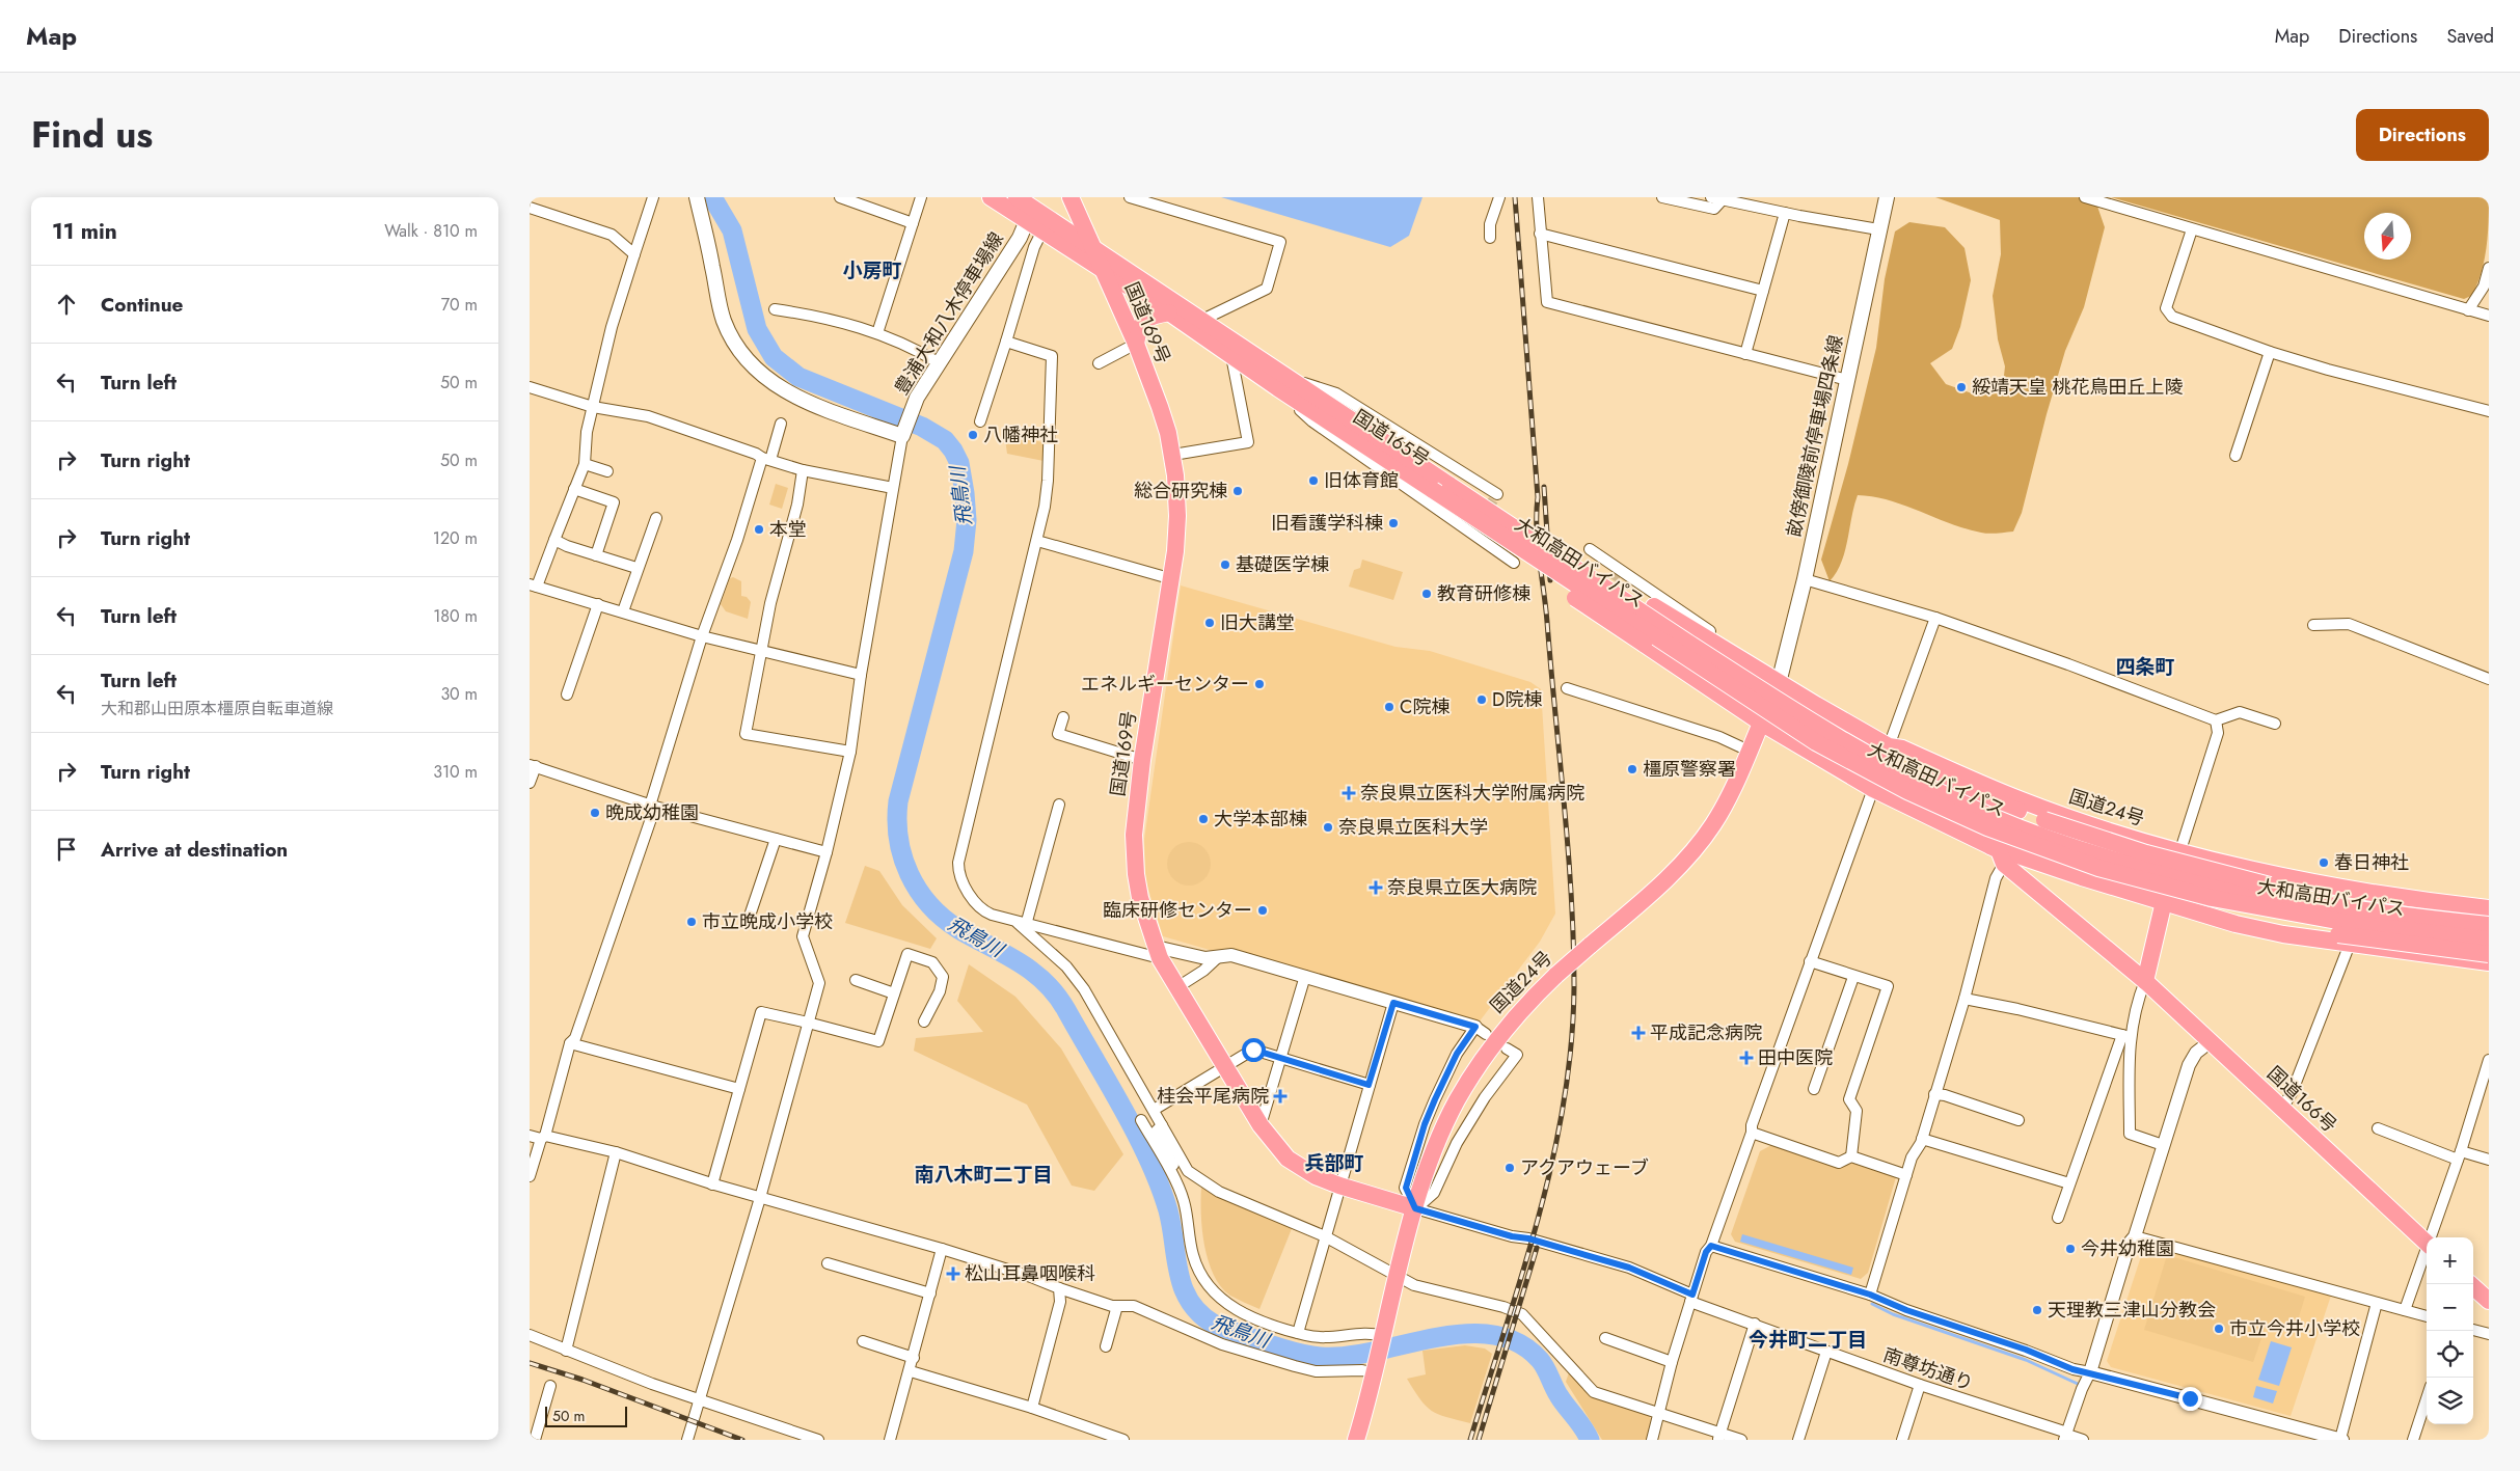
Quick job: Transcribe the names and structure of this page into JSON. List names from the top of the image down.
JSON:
{
  "streets": {
    "highway": [
      "国道169号",
      "国道165号",
      "大和高田バイパス",
      "国道24号",
      "国道166号"
    ],
    "main road": ["豊浦大和八木停車場線", "畝傍御陵前停車場四条線"],
    "street": ["南尊坊通り"]
  },
  "crossings": [
    ["豊浦大和八木停車場線", "国道165号"],
    ["国道169号", "国道165号"],
    ["国道169号", "国道24号"],
    ["国道169号", "南尊坊通り"],
    ["畝傍御陵前停車場四条線", "国道165号"],
    ["畝傍御陵前停車場四条線", "国道24号"],
    ["国道165号", "大和高田バイパス"],
    ["国道165号", "国道24号"],
    ["大和高田バイパス", "国道24号"],
    ["国道24号", "南尊坊通り"]
  ],
  "districts": [
    "小房町",
    "四条町",
    "兵部町",
    "南八木町二丁目",
    "今井町二丁目"
  ],
  "water": ["飛鳥川"],
  "places": {
    "other": [
      "綏靖天皇 桃花鳥田丘上陵",
      "八幡神社",
      "旧体育館",
      "総合研究棟",
      "旧看護学科棟",
      "本堂",
      "基礎医学棟",
      "教育研修棟",
      "旧大講堂",
      "エネルギーセンター",
      "D院棟",
      "C院棟",
      "橿原警察署",
      "晩成幼稚園",
      "大学本部棟",
      "奈良県立医科大学",
      "春日神社",
      "臨床研修センター",
      "市立晩成小学校",
      "アクアウェーブ",
      "今井幼稚園",
      "天理教三津山分教会",
      "市立今井小学校"
    ],
    "health": [
      "奈良県立医科大学附属病院",
      "奈良県立医大病院",
      "平成記念病院",
      "田中医院",
      "桂会平尾病院",
      "松山耳鼻咽喉科"
    ]
  },
  "scale_bar": "50 m",
  "north": "bottom",
  "page": {
    "header": "Map",
    "nav": ["Map", "Directions", "Saved"],
    "title": "Find us",
    "buttons": "Directions",
    "heading": ["11 min", "Walk · 810 m"],
    "list": [
      ["Continue", "70 m"],
      ["Turn left", "50 m"],
      ["Turn right", "50 m"],
      ["Turn right", "120 m"],
      ["Turn left", "180 m"],
      ["Turn left", "大和郡山田原本橿原自転車道線", "30 m"],
      ["Turn right", "310 m"],
      "Arrive at destination"
    ],
    "map_buttons": ["+", "−"],
    "scale": "50 m"
  }
}
